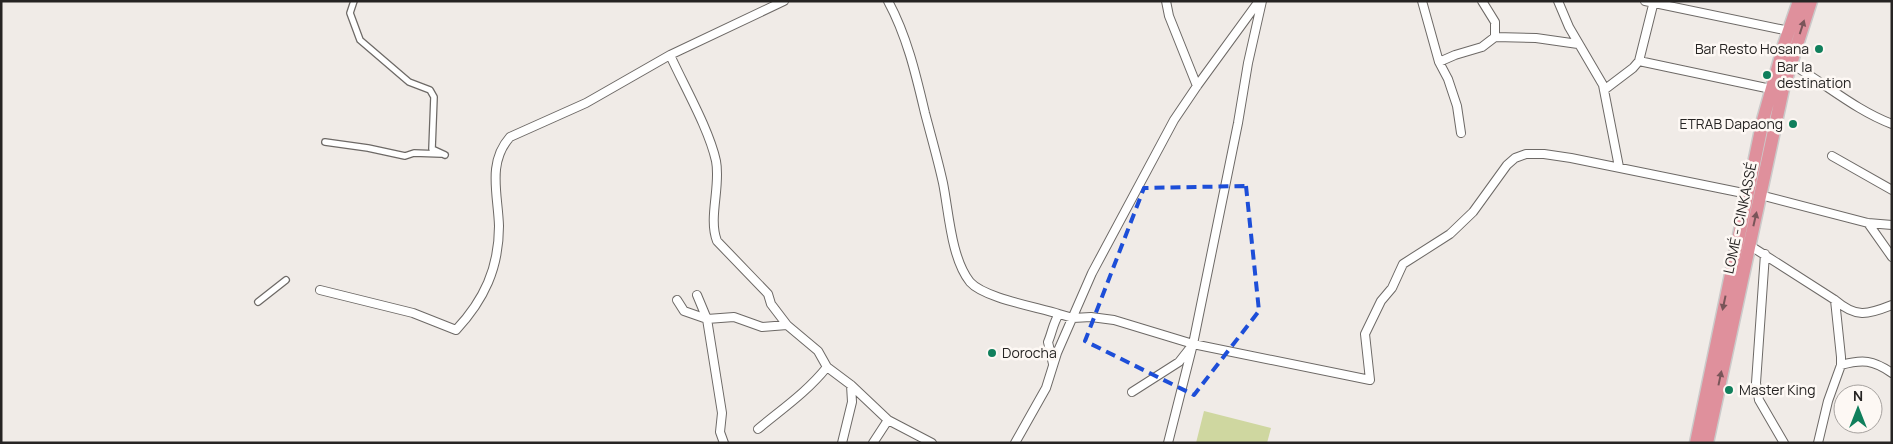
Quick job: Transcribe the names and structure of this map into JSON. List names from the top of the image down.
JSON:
{
  "streets": {
    "highway": ["LOMÉ - CINKASSÉ"]
  },
  "places": [
    "Bar Resto Hosana",
    "Bar la destination",
    "ETRAB Dapaong",
    "Dorocha",
    "Master King"
  ],
  "north": "top"
}
